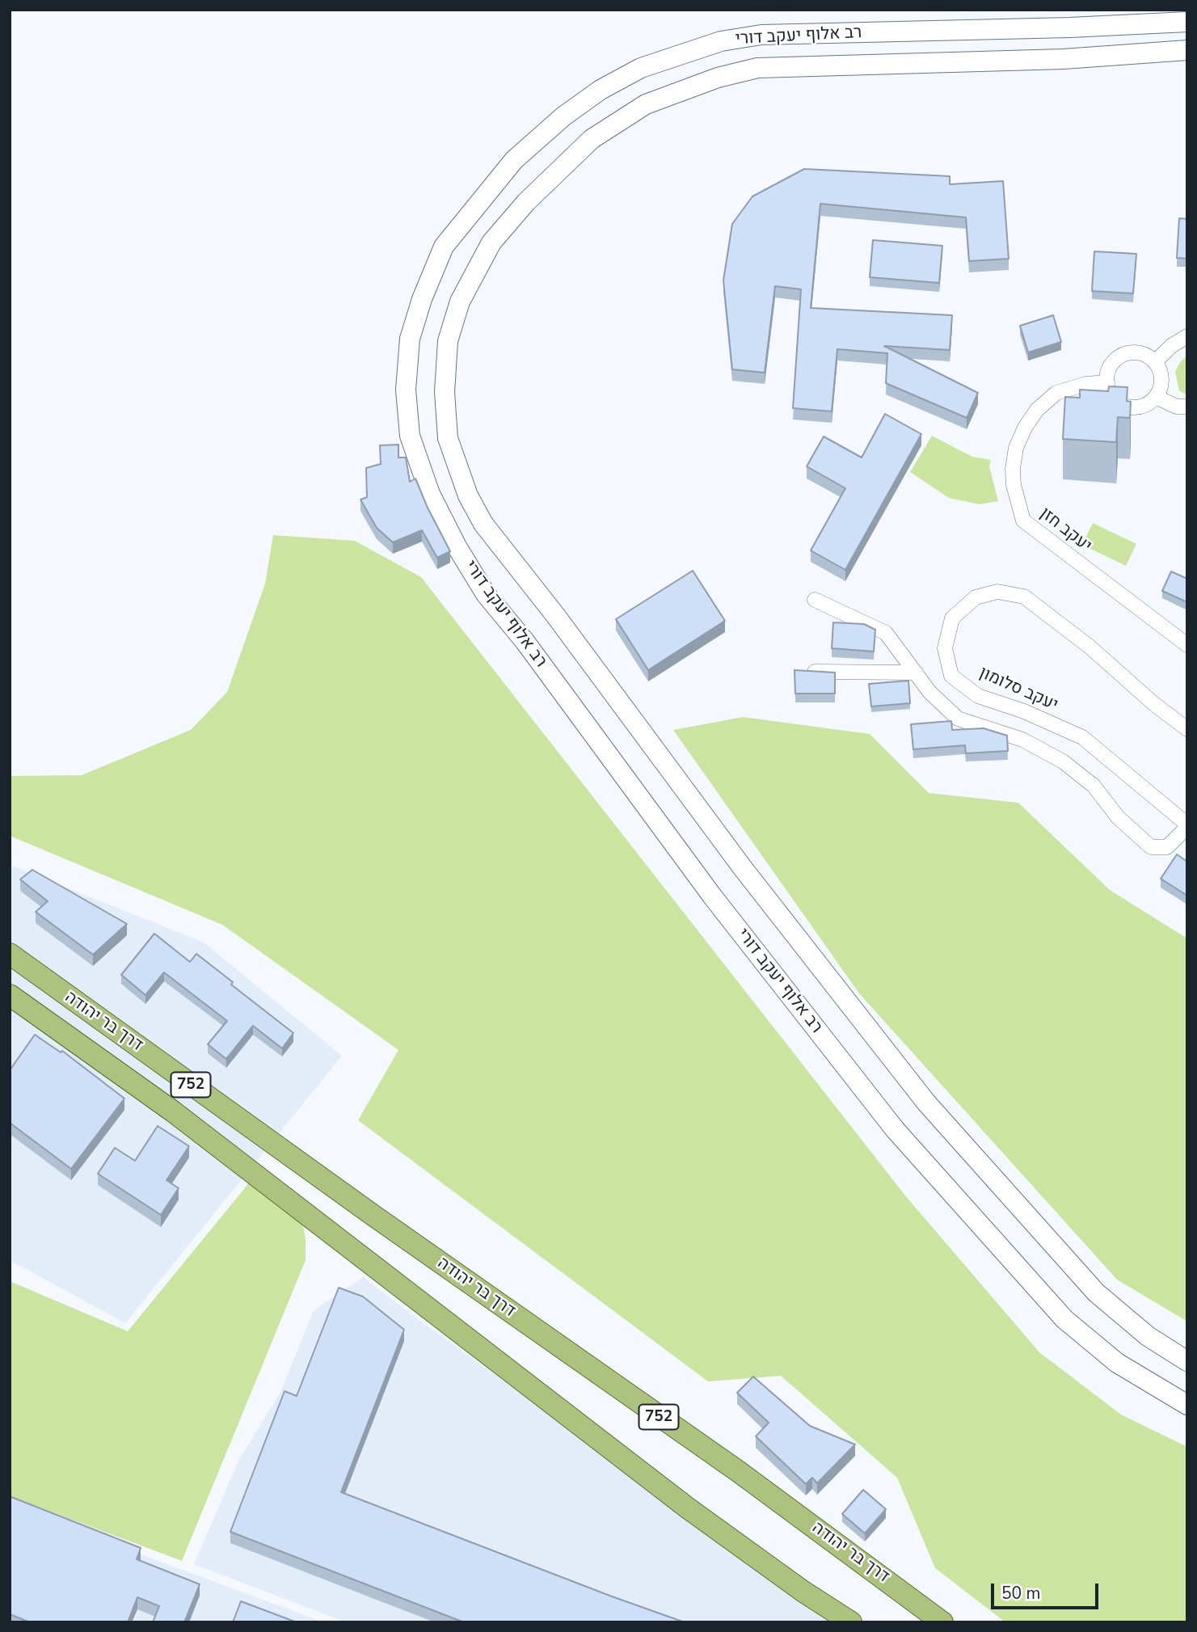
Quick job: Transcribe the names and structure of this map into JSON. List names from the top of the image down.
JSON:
{
  "streets": {
    "main road": ["רב אלוף יעקב דורי", "דרך בר יהודה", "752"],
    "street": ["יעקב חזן", "יעקב סלומון"]
  },
  "scale_bar": "50 m"
}
